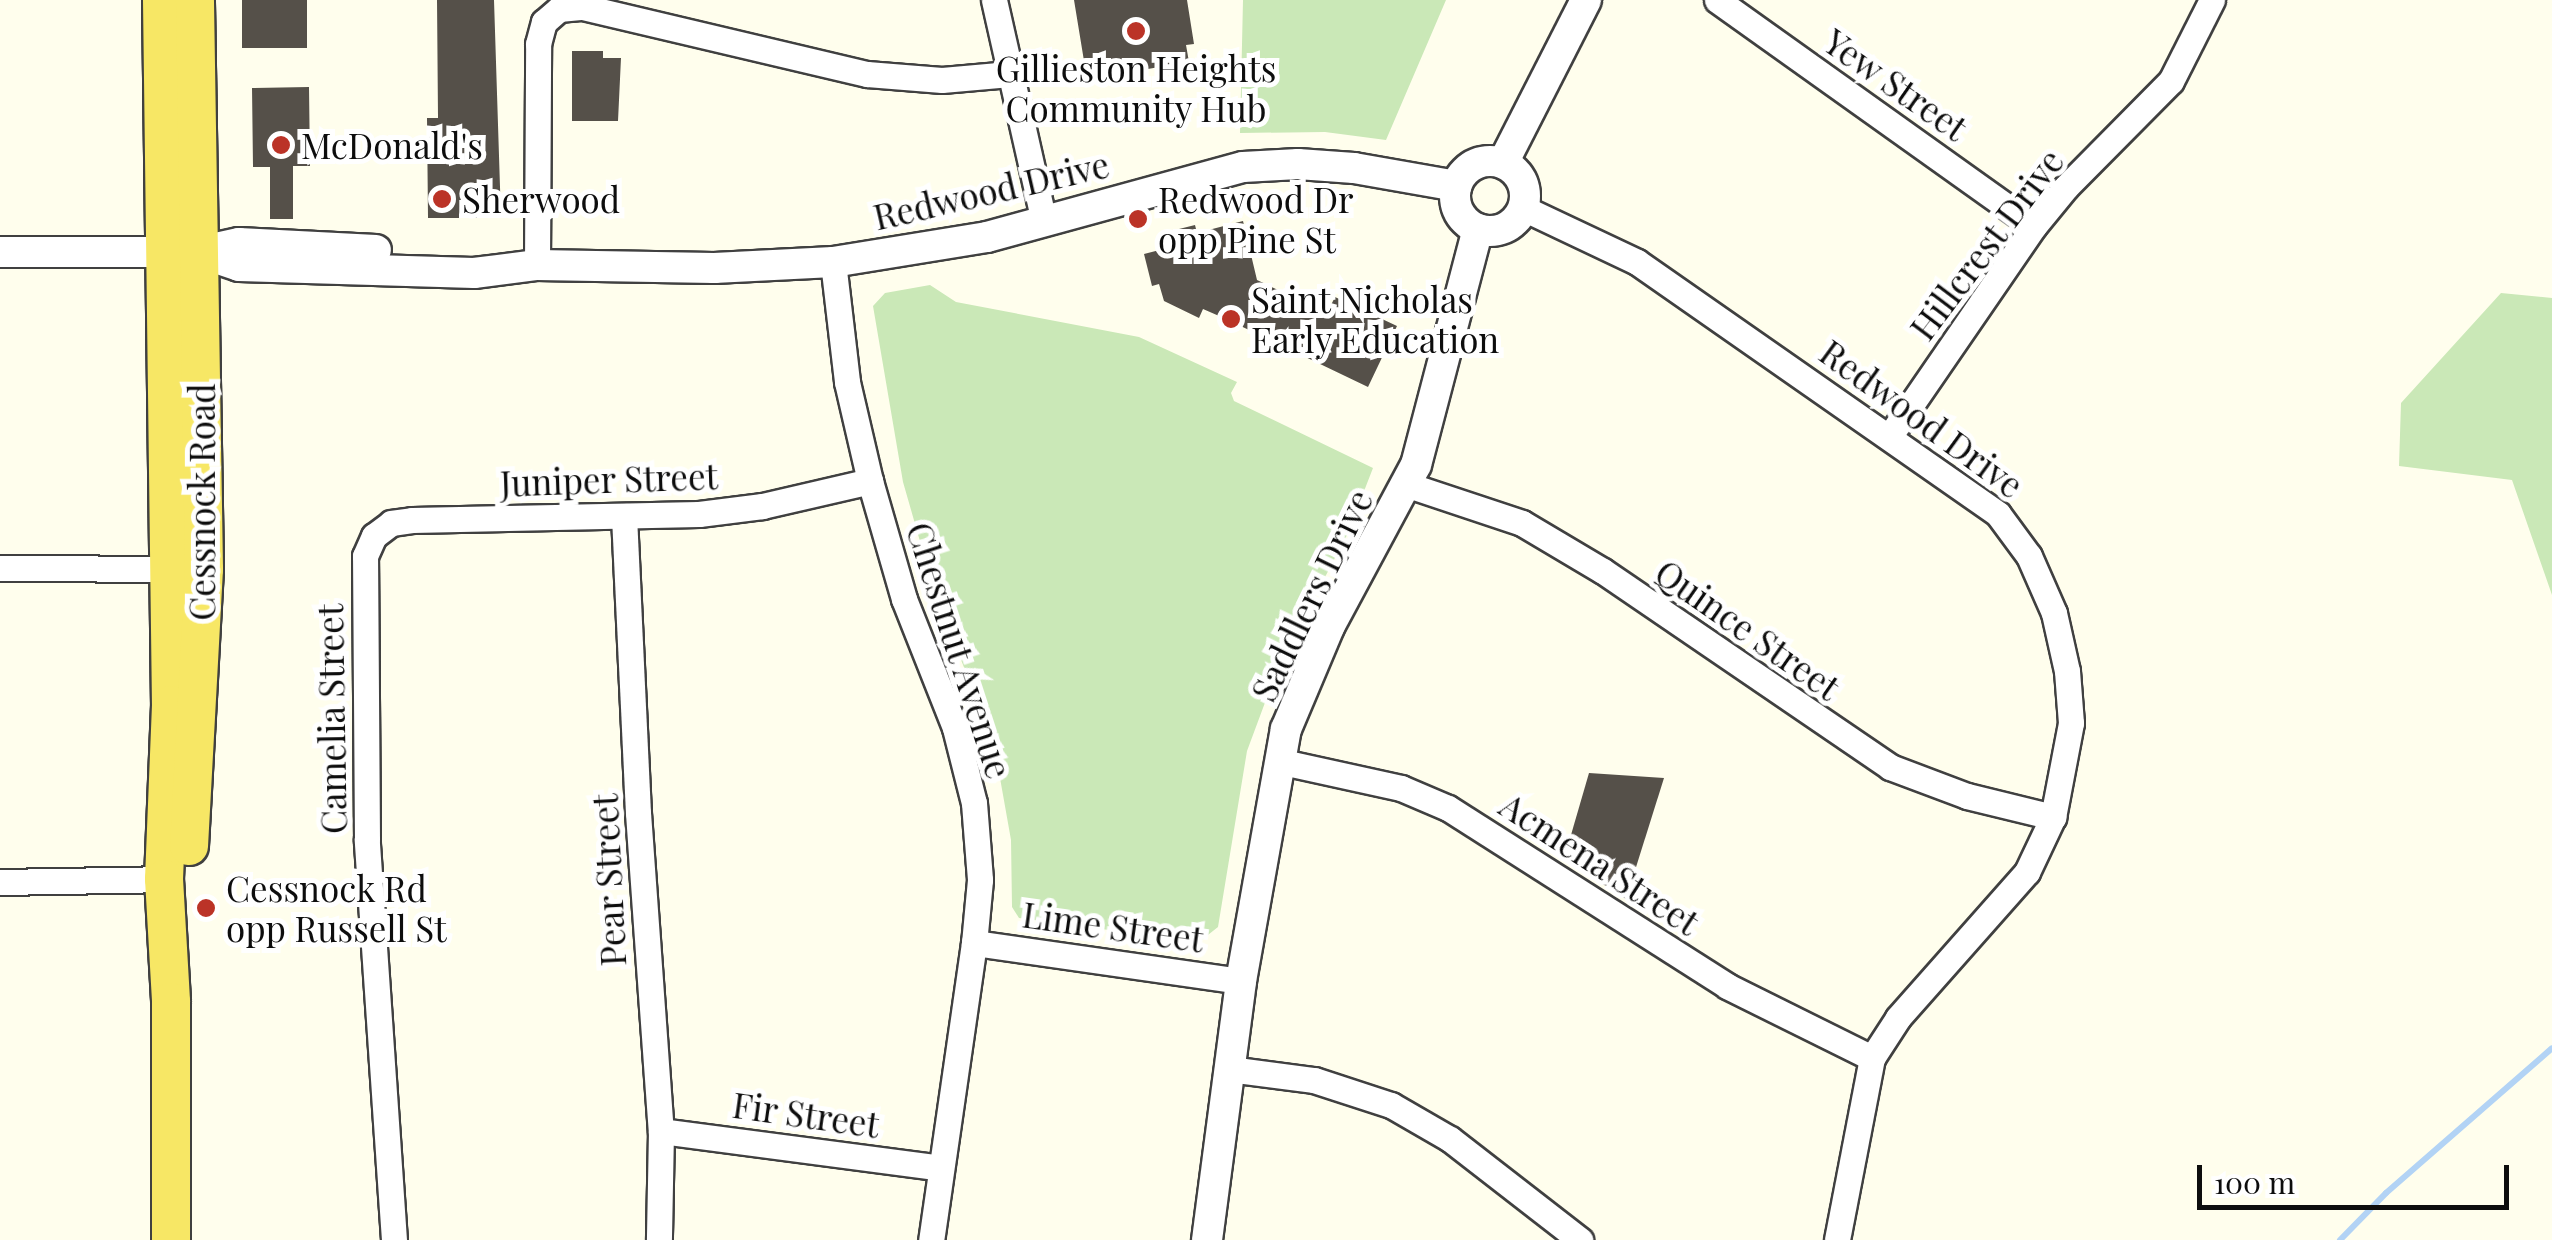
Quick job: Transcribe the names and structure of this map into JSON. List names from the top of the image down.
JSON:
{
  "streets": {
    "main road": ["Cessnock Road"],
    "street": [
      "Yew Street",
      "Redwood Drive",
      "Hillcrest Drive",
      "Juniper Street",
      "Saddlers Drive",
      "Quince Street",
      "Chestnut Avenue",
      "Camelia Street",
      "Acmena Street",
      "Pear Street",
      "Lime Street",
      "Fir Street"
    ]
  },
  "crossings": [
    ["Yew Street", "Hillcrest Drive"],
    ["Redwood Drive", "Hillcrest Drive"],
    ["Redwood Drive", "Cessnock Road"],
    ["Redwood Drive", "Saddlers Drive"],
    ["Redwood Drive", "Quince Street"],
    ["Redwood Drive", "Chestnut Avenue"],
    ["Redwood Drive", "Acmena Street"],
    ["Juniper Street", "Chestnut Avenue"],
    ["Juniper Street", "Camelia Street"],
    ["Juniper Street", "Pear Street"],
    ["Saddlers Drive", "Quince Street"],
    ["Saddlers Drive", "Acmena Street"],
    ["Saddlers Drive", "Lime Street"],
    ["Chestnut Avenue", "Lime Street"],
    ["Chestnut Avenue", "Fir Street"],
    ["Pear Street", "Fir Street"]
  ],
  "places": [
    "Gillieston Heights Community Hub",
    "McDonald's",
    "Sherwood",
    "Redwood Dr opp Pine St",
    "Saint Nicholas Early Education",
    "Cessnock Rd opp Russell St"
  ],
  "scale_bar": "100 m"
}
